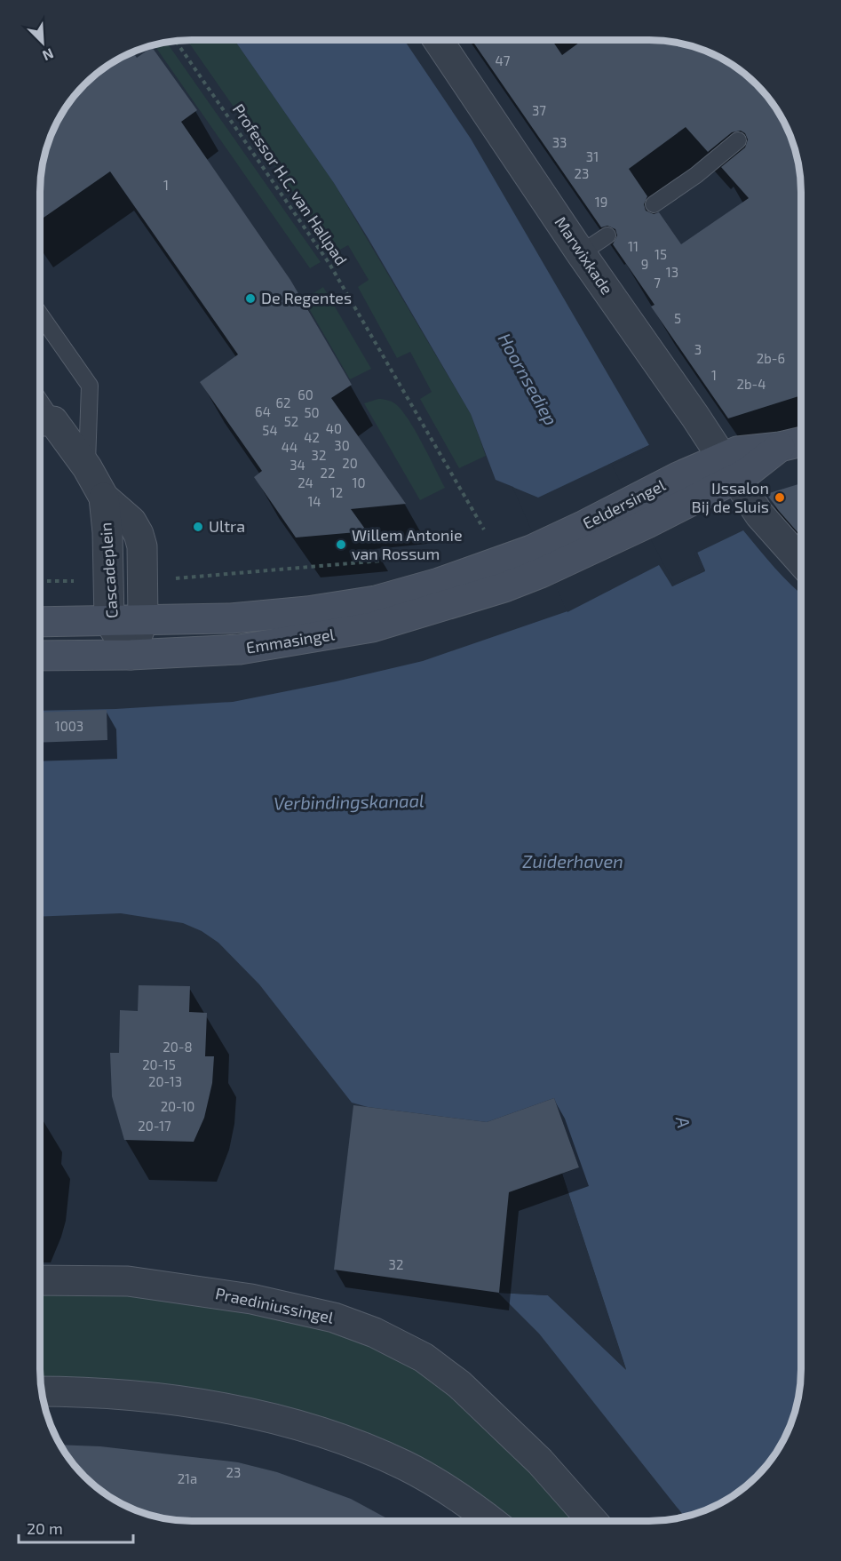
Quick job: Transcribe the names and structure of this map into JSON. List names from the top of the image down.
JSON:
{
  "streets": {
    "main road": ["Eeldersingel", "Emmasingel"],
    "street": ["Marwixkade", "Cascadeplein", "Praediniussingel"],
    "path": ["Professor H.C. van Hallpad"]
  },
  "crossings": [
    ["Marwixkade", "Eeldersingel"],
    ["Eeldersingel", "Emmasingel"],
    ["Cascadeplein", "Emmasingel"]
  ],
  "water": [
    "Hoornsediep",
    "Verbindingskanaal",
    "Zuiderhaven",
    "A"
  ],
  "places": [
    "De Regentes",
    "IJssalon Bij de Sluis",
    "Ultra",
    "Willem Antonie van Rossum"
  ],
  "house_numbers": [
    "47",
    "37",
    "33",
    "31",
    "23",
    "1",
    "19",
    "11",
    "15",
    "9",
    "13",
    "7",
    "5",
    "3",
    "2b-6",
    "1",
    "2b-4",
    "60",
    "62",
    "64",
    "50",
    "52",
    "40",
    "54",
    "42",
    "30",
    "44",
    "32",
    "20",
    "34",
    "22",
    "24",
    "10",
    "12",
    "14",
    "1003",
    "20-8",
    "20-15",
    "20-13",
    "20-10",
    "20-17",
    "32",
    "23",
    "21a"
  ],
  "scale_bar": "20 m",
  "north": "bottom right"
}
